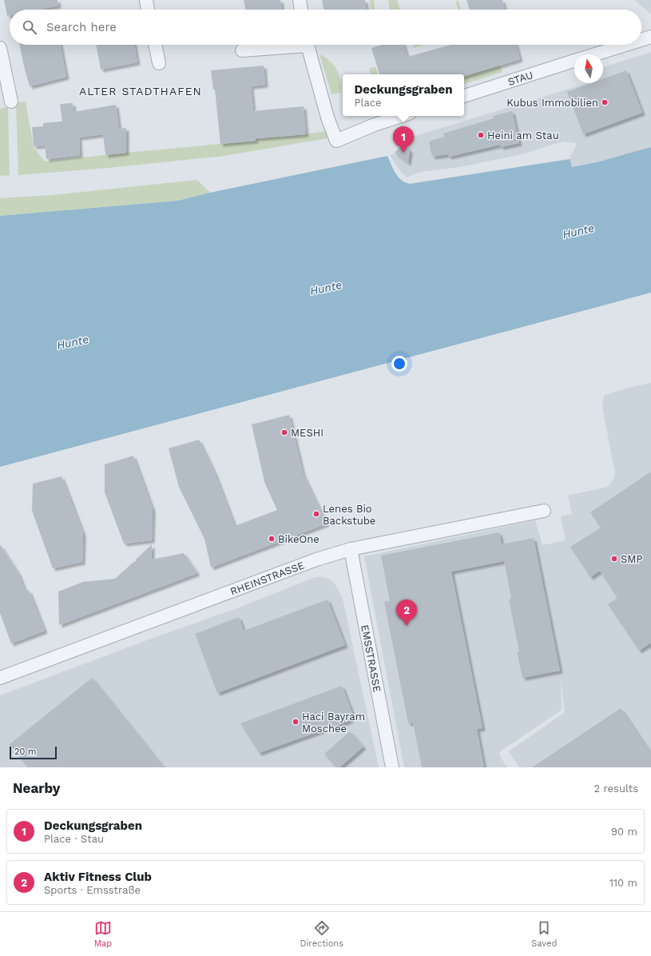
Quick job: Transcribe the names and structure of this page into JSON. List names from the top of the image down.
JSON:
{
  "streets": {
    "street": ["STAU", "RHEINSTRASSE", "EMSSTRASSE"]
  },
  "crossings": [
    ["RHEINSTRASSE", "EMSSTRASSE"]
  ],
  "districts": ["ALTER STADTHAFEN"],
  "water": ["Hunte"],
  "places": [
    "Kubus Immobilien",
    "Heini am Stau",
    "MESHI",
    "Lenes Bio Backstube",
    "BikeOne",
    "SMP",
    "Haci Bayram Moschee"
  ],
  "scale_bar": "20 m",
  "north": "top",
  "page": {
    "search": "Search here",
    "popup": ["Deckungsgraben", "Place"],
    "pins": ["1", "2"],
    "scale": "20 m",
    "heading": ["Nearby", "2 results"],
    "list": [
      {
        "mark": "1",
        "name": "Deckungsgraben",
        "note": "Place · Stau",
        "value": "90 m"
      },
      {
        "mark": "2",
        "name": "Aktiv Fitness Club",
        "note": "Sports · Emsstraße",
        "value": "110 m"
      }
    ],
    "nav": ["Map", "Directions", "Saved"]
  }
}
